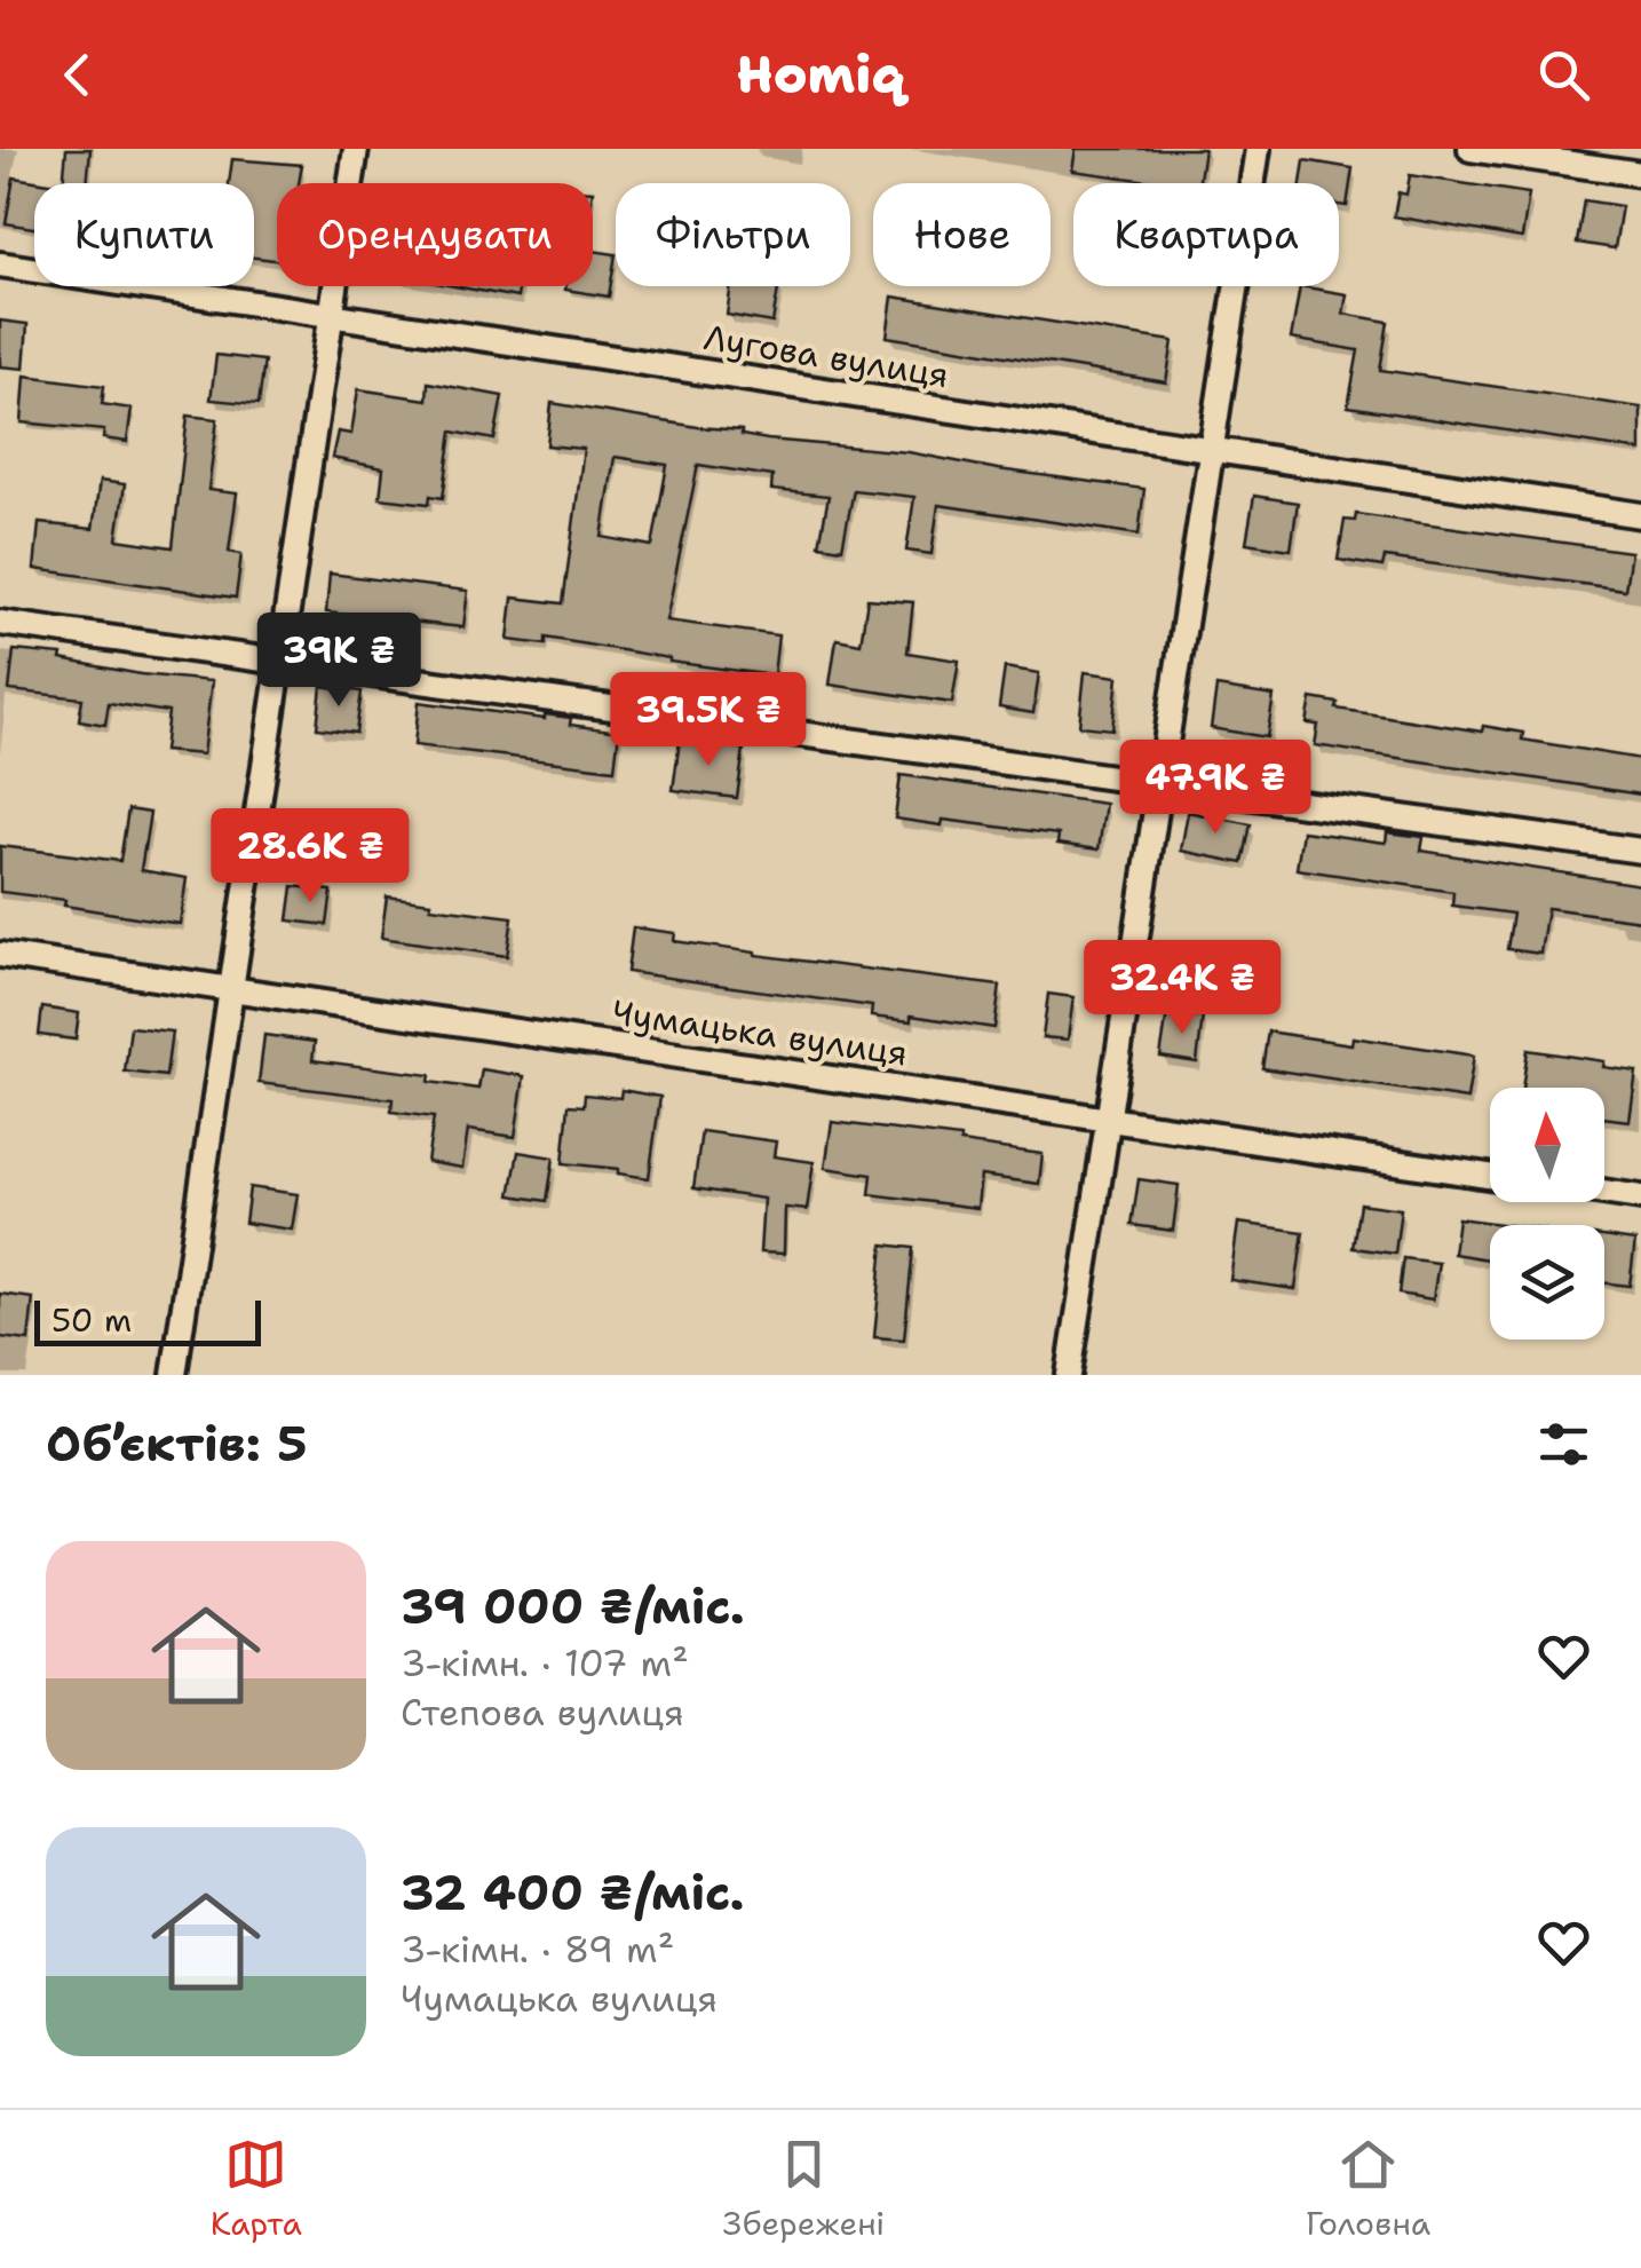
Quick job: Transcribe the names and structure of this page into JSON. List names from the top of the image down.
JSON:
{
  "streets": {
    "street": ["Лугова вулиця", "Чумацька вулиця"]
  },
  "scale_bar": "50 m",
  "north": "top",
  "page": {
    "header": "Homiq",
    "chip": [
      "Купити",
      "Орендувати",
      "Фільтри",
      "Нове",
      "Квартира"
    ],
    "price": [
      "39K ₴",
      "39.5K ₴",
      "47.9K ₴",
      "28.6K ₴",
      "32.4K ₴"
    ],
    "scale": "50 m",
    "heading": "Об’єктів: 5",
    "list": [
      {
        "name": "39 000 ₴/міс.",
        "note": "3-кімн. · 107 m² · Степова вулиця"
      },
      {
        "name": "32 400 ₴/міс.",
        "note": "3-кімн. · 89 m² · Чумацька вулиця"
      }
    ],
    "tabs": ["Карта", "Збережені", "Головна"]
  }
}
